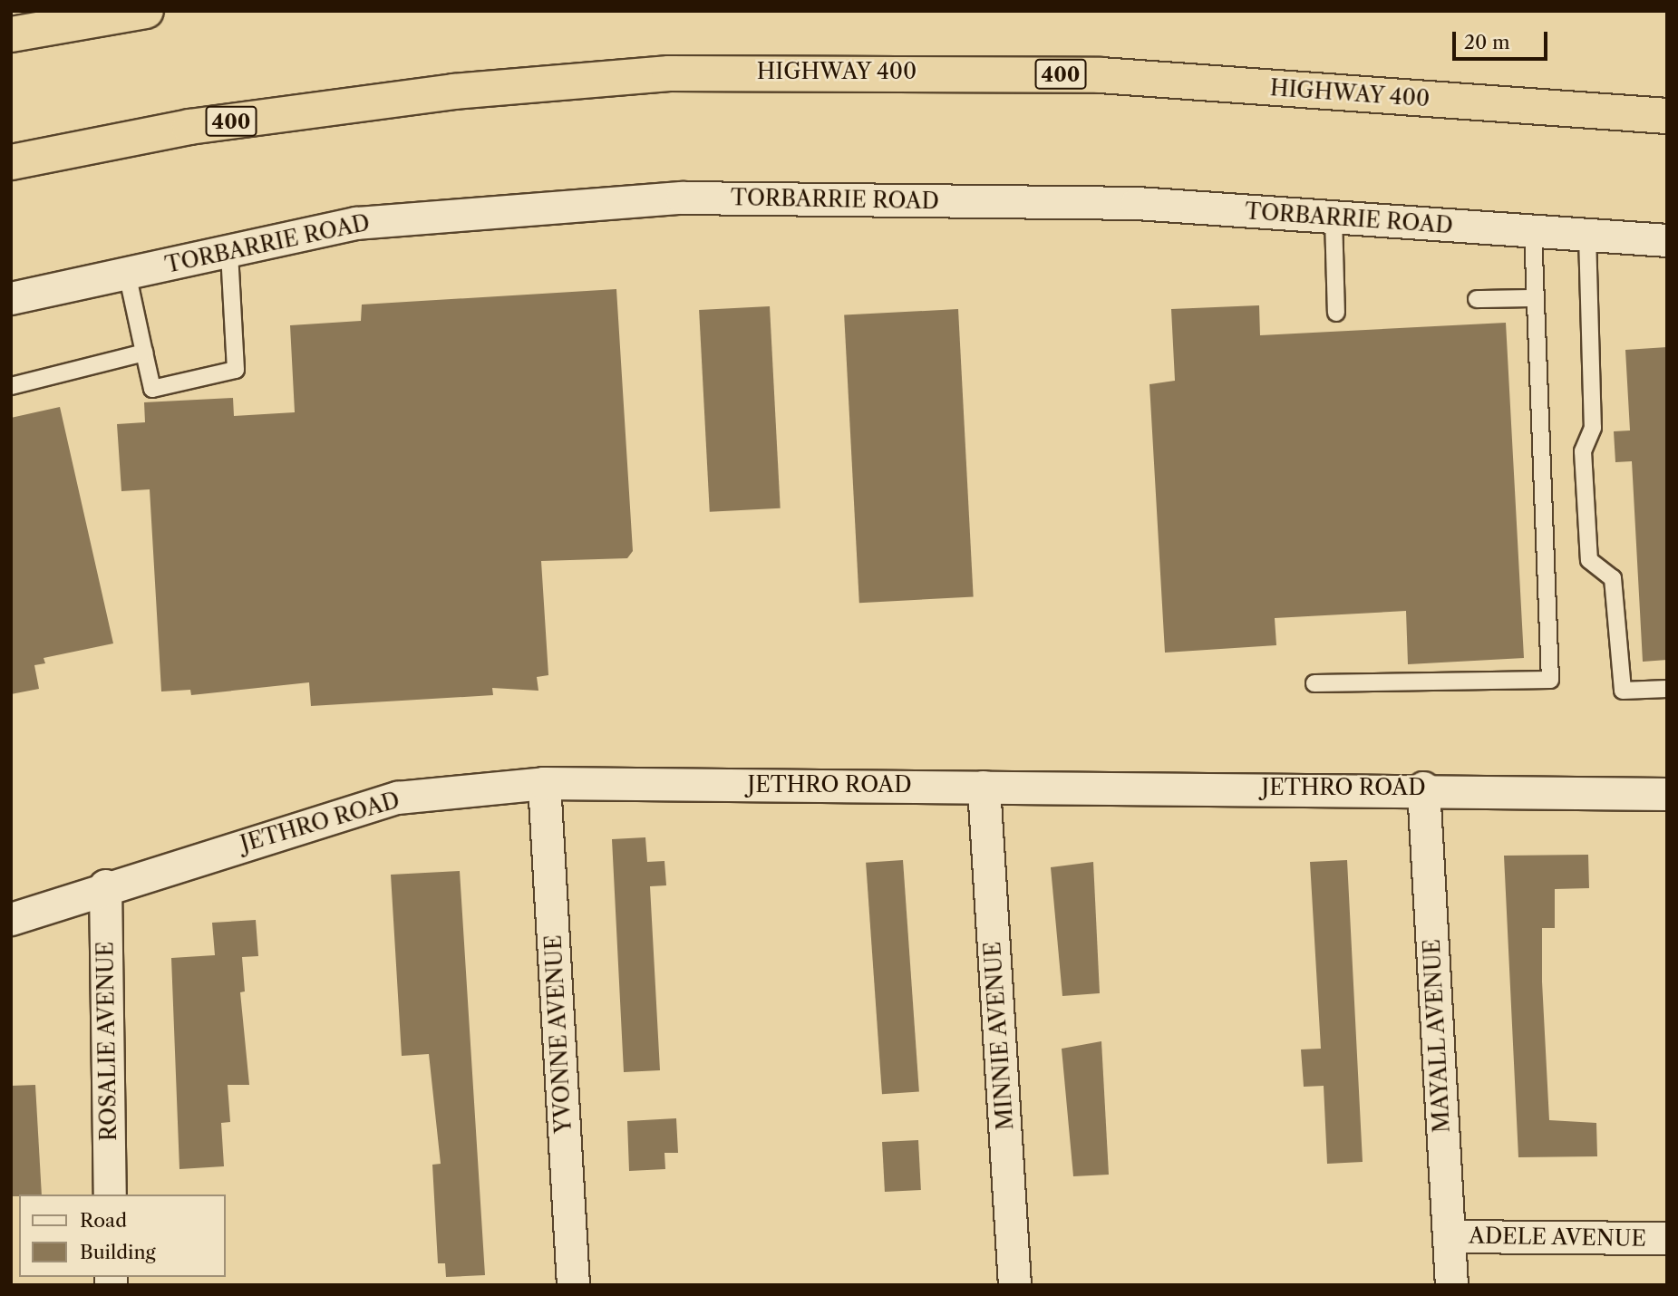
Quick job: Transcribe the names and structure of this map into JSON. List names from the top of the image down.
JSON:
{
  "streets": {
    "highway": ["HIGHWAY 400", "400"],
    "street": [
      "TORBARRIE ROAD",
      "JETHRO ROAD",
      "YVONNE AVENUE",
      "MINNIE AVENUE",
      "MAYALL AVENUE",
      "ROSALIE AVENUE",
      "ADELE AVENUE"
    ]
  },
  "crossings": [
    ["JETHRO ROAD", "YVONNE AVENUE"],
    ["JETHRO ROAD", "MINNIE AVENUE"],
    ["JETHRO ROAD", "MAYALL AVENUE"],
    ["JETHRO ROAD", "ROSALIE AVENUE"],
    ["MAYALL AVENUE", "ADELE AVENUE"]
  ],
  "legend": ["Road", "Building"],
  "scale_bar": "20 m"
}
